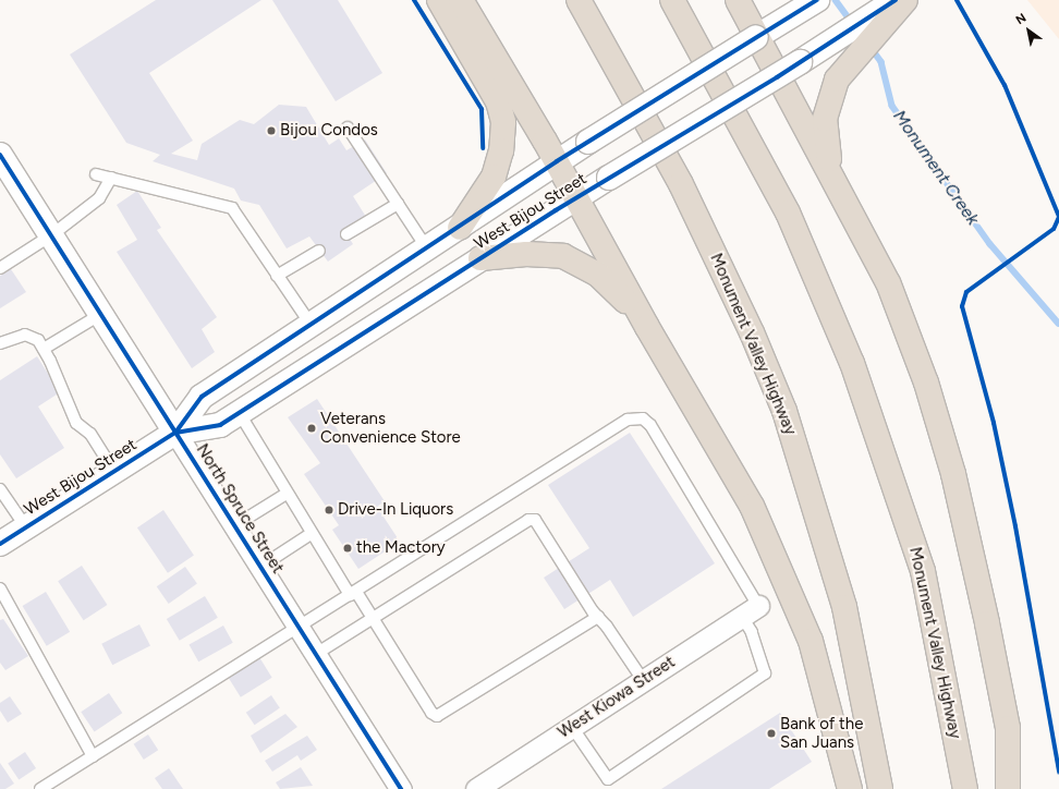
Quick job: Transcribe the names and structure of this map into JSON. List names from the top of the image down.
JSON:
{
  "streets": {
    "highway": ["Monument Valley Highway"],
    "main road": ["West Bijou Street", "North Spruce Street"],
    "street": ["West Kiowa Street"]
  },
  "crossings": [
    ["West Bijou Street", "North Spruce Street"]
  ],
  "water": ["Monument Creek"],
  "places": [
    "Bijou Condos",
    "Veterans Convenience Store",
    "Drive-In Liquors",
    "the Mactory",
    "Bank of the San Juans"
  ],
  "north": "top left"
}
